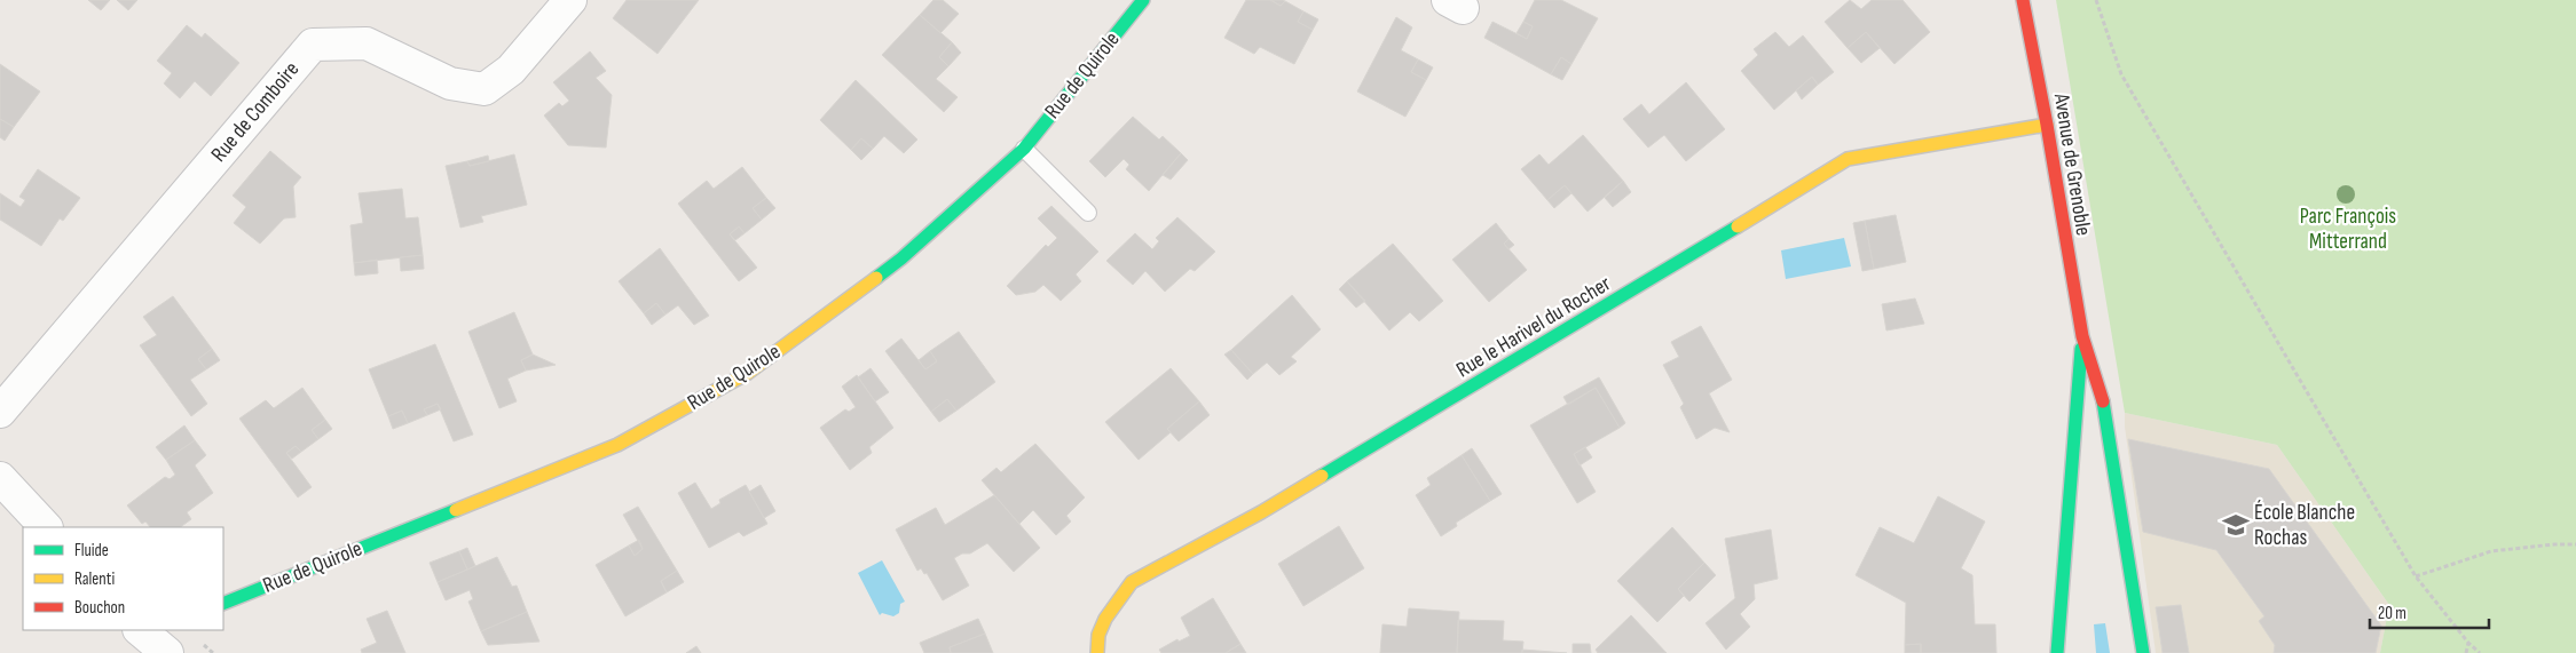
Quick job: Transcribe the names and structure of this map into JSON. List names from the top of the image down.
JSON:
{
  "streets": {
    "street": [
      "Rue de Quirole",
      "Rue de Comboire",
      "Avenue de Grenoble",
      "Rue le Harivel du Rocher"
    ]
  },
  "crossings": [
    ["Avenue de Grenoble", "Rue le Harivel du Rocher"]
  ],
  "parks": ["Parc François Mitterrand"],
  "places": {
    "school or university": ["École Blanche Rochas"]
  },
  "legend": ["Fluide", "Ralenti", "Bouchon"],
  "scale_bar": "20 m"
}
